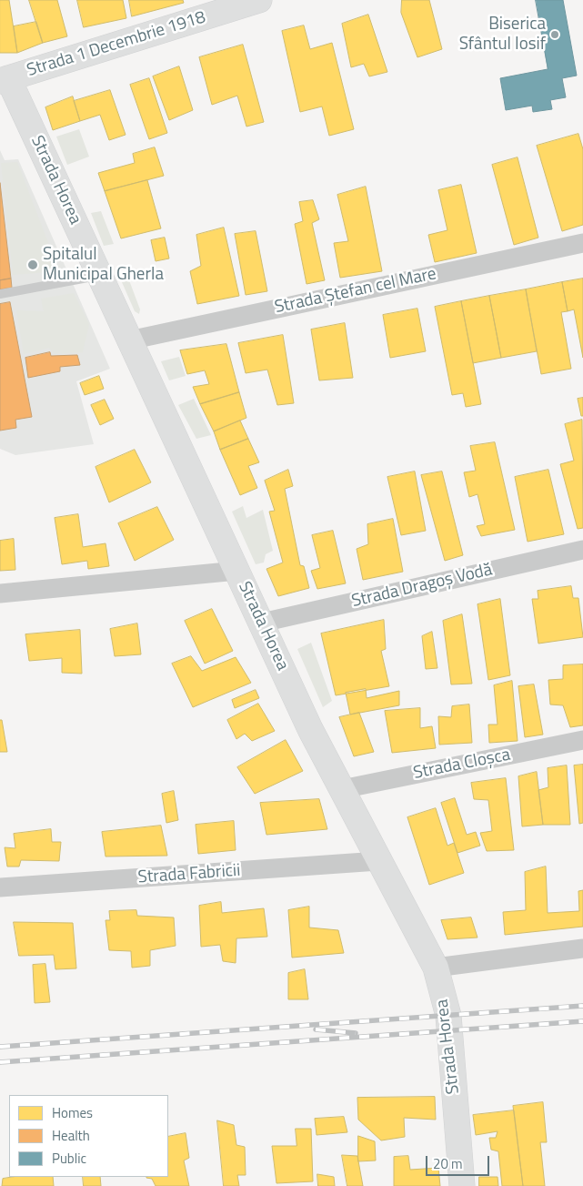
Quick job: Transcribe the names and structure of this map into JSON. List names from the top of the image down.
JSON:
{
  "streets": {
    "street": [
      "Strada 1 Decembrie 1918",
      "Strada Horea",
      "Strada Ștefan cel Mare",
      "Strada Dragoș Vodă",
      "Strada Cloșca",
      "Strada Fabricii"
    ]
  },
  "crossings": [
    ["Strada 1 Decembrie 1918", "Strada Horea"],
    ["Strada Horea", "Strada Ștefan cel Mare"],
    ["Strada Horea", "Strada Dragoș Vodă"],
    ["Strada Horea", "Strada Cloșca"],
    ["Strada Horea", "Strada Fabricii"]
  ],
  "places": ["Biserica Sfântul Iosif", "Spitalul Municipal Gherla"],
  "legend": ["Homes", "Health", "Public"],
  "scale_bar": "20 m"
}
